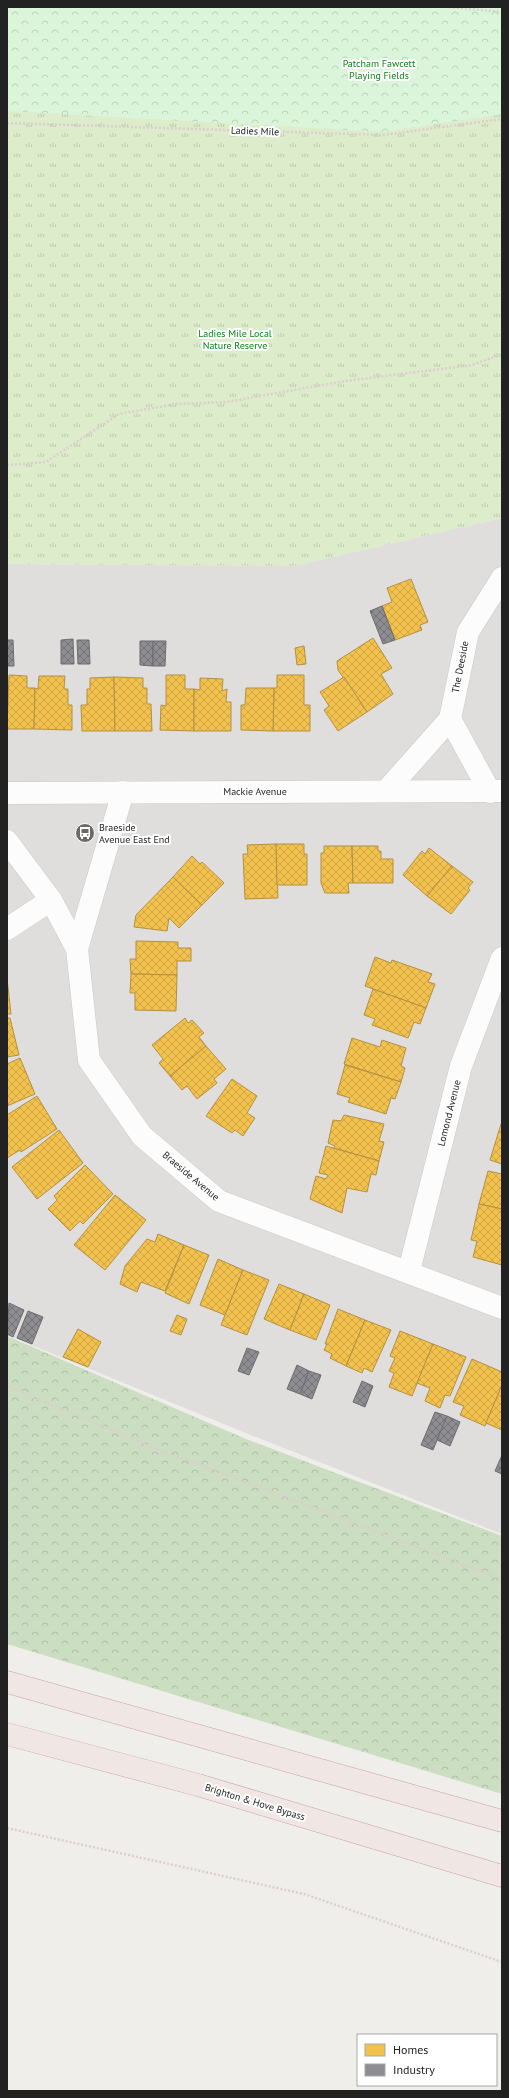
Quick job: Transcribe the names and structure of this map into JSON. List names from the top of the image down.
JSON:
{
  "streets": {
    "highway": ["Brighton & Hove Bypass"],
    "street": [
      "The Deeside",
      "Mackie Avenue",
      "Lomond Avenue",
      "Braeside Avenue"
    ],
    "path": ["Ladies Mile"]
  },
  "crossings": [
    ["The Deeside", "Mackie Avenue"],
    ["Mackie Avenue", "Braeside Avenue"],
    ["Lomond Avenue", "Braeside Avenue"]
  ],
  "parks": ["Patcham Fawcett Playing Fields", "Ladies Mile Local Nature Reserve"],
  "places": {
    "bus stop": ["Braeside Avenue East End"]
  },
  "legend": ["Homes", "Industry"]
}
